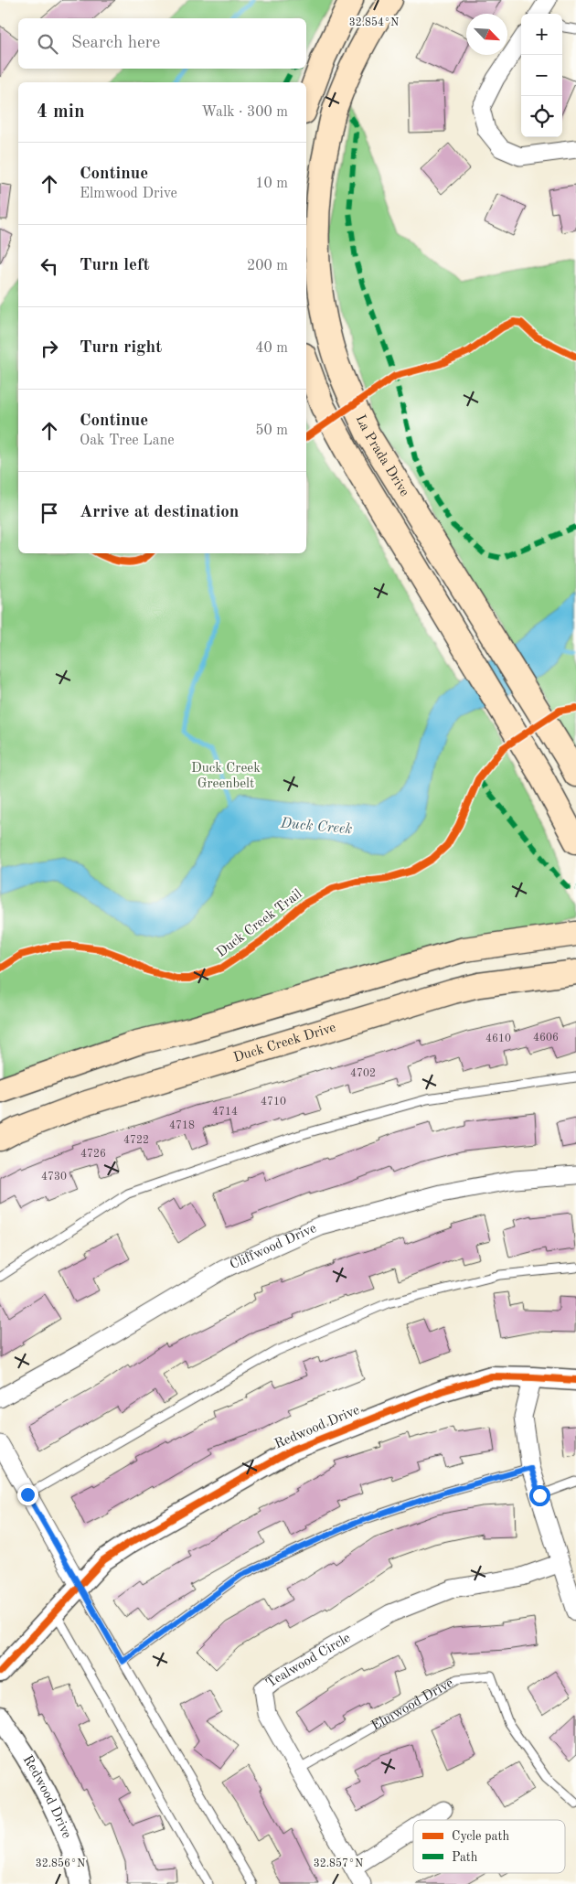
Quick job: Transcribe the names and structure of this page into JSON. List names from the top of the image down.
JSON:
{
  "streets": {
    "main road": ["La Prada Drive", "Duck Creek Drive"],
    "street": ["Cliffwood Drive", "Redwood Drive", "Tealwood Circle"],
    "lane": ["Elmwood Drive"],
    "cycle path": ["Duck Creek Trail"]
  },
  "crossings": [
    ["Tealwood Circle", "Elmwood Drive"]
  ],
  "water": ["Duck Creek"],
  "parks": ["Duck Creek Greenbelt"],
  "house_numbers": [
    "4606",
    "4610",
    "4702",
    "4710",
    "4714",
    "4718",
    "4722",
    "4726",
    "4730"
  ],
  "legend": ["Cycle path", "Path"],
  "north": "bottom right",
  "page": {
    "map_buttons": ["+", "−"],
    "search": "Search here",
    "heading": ["4 min", "Walk · 300 m"],
    "list": [
      ["Continue", "Elmwood Drive", "10 m"],
      ["Turn left", "200 m"],
      ["Turn right", "40 m"],
      ["Continue", "Oak Tree Lane", "50 m"],
      "Arrive at destination"
    ]
  },
  "coordinates": ["32.854°N", "32.856°N", "32.857°N"]
}
